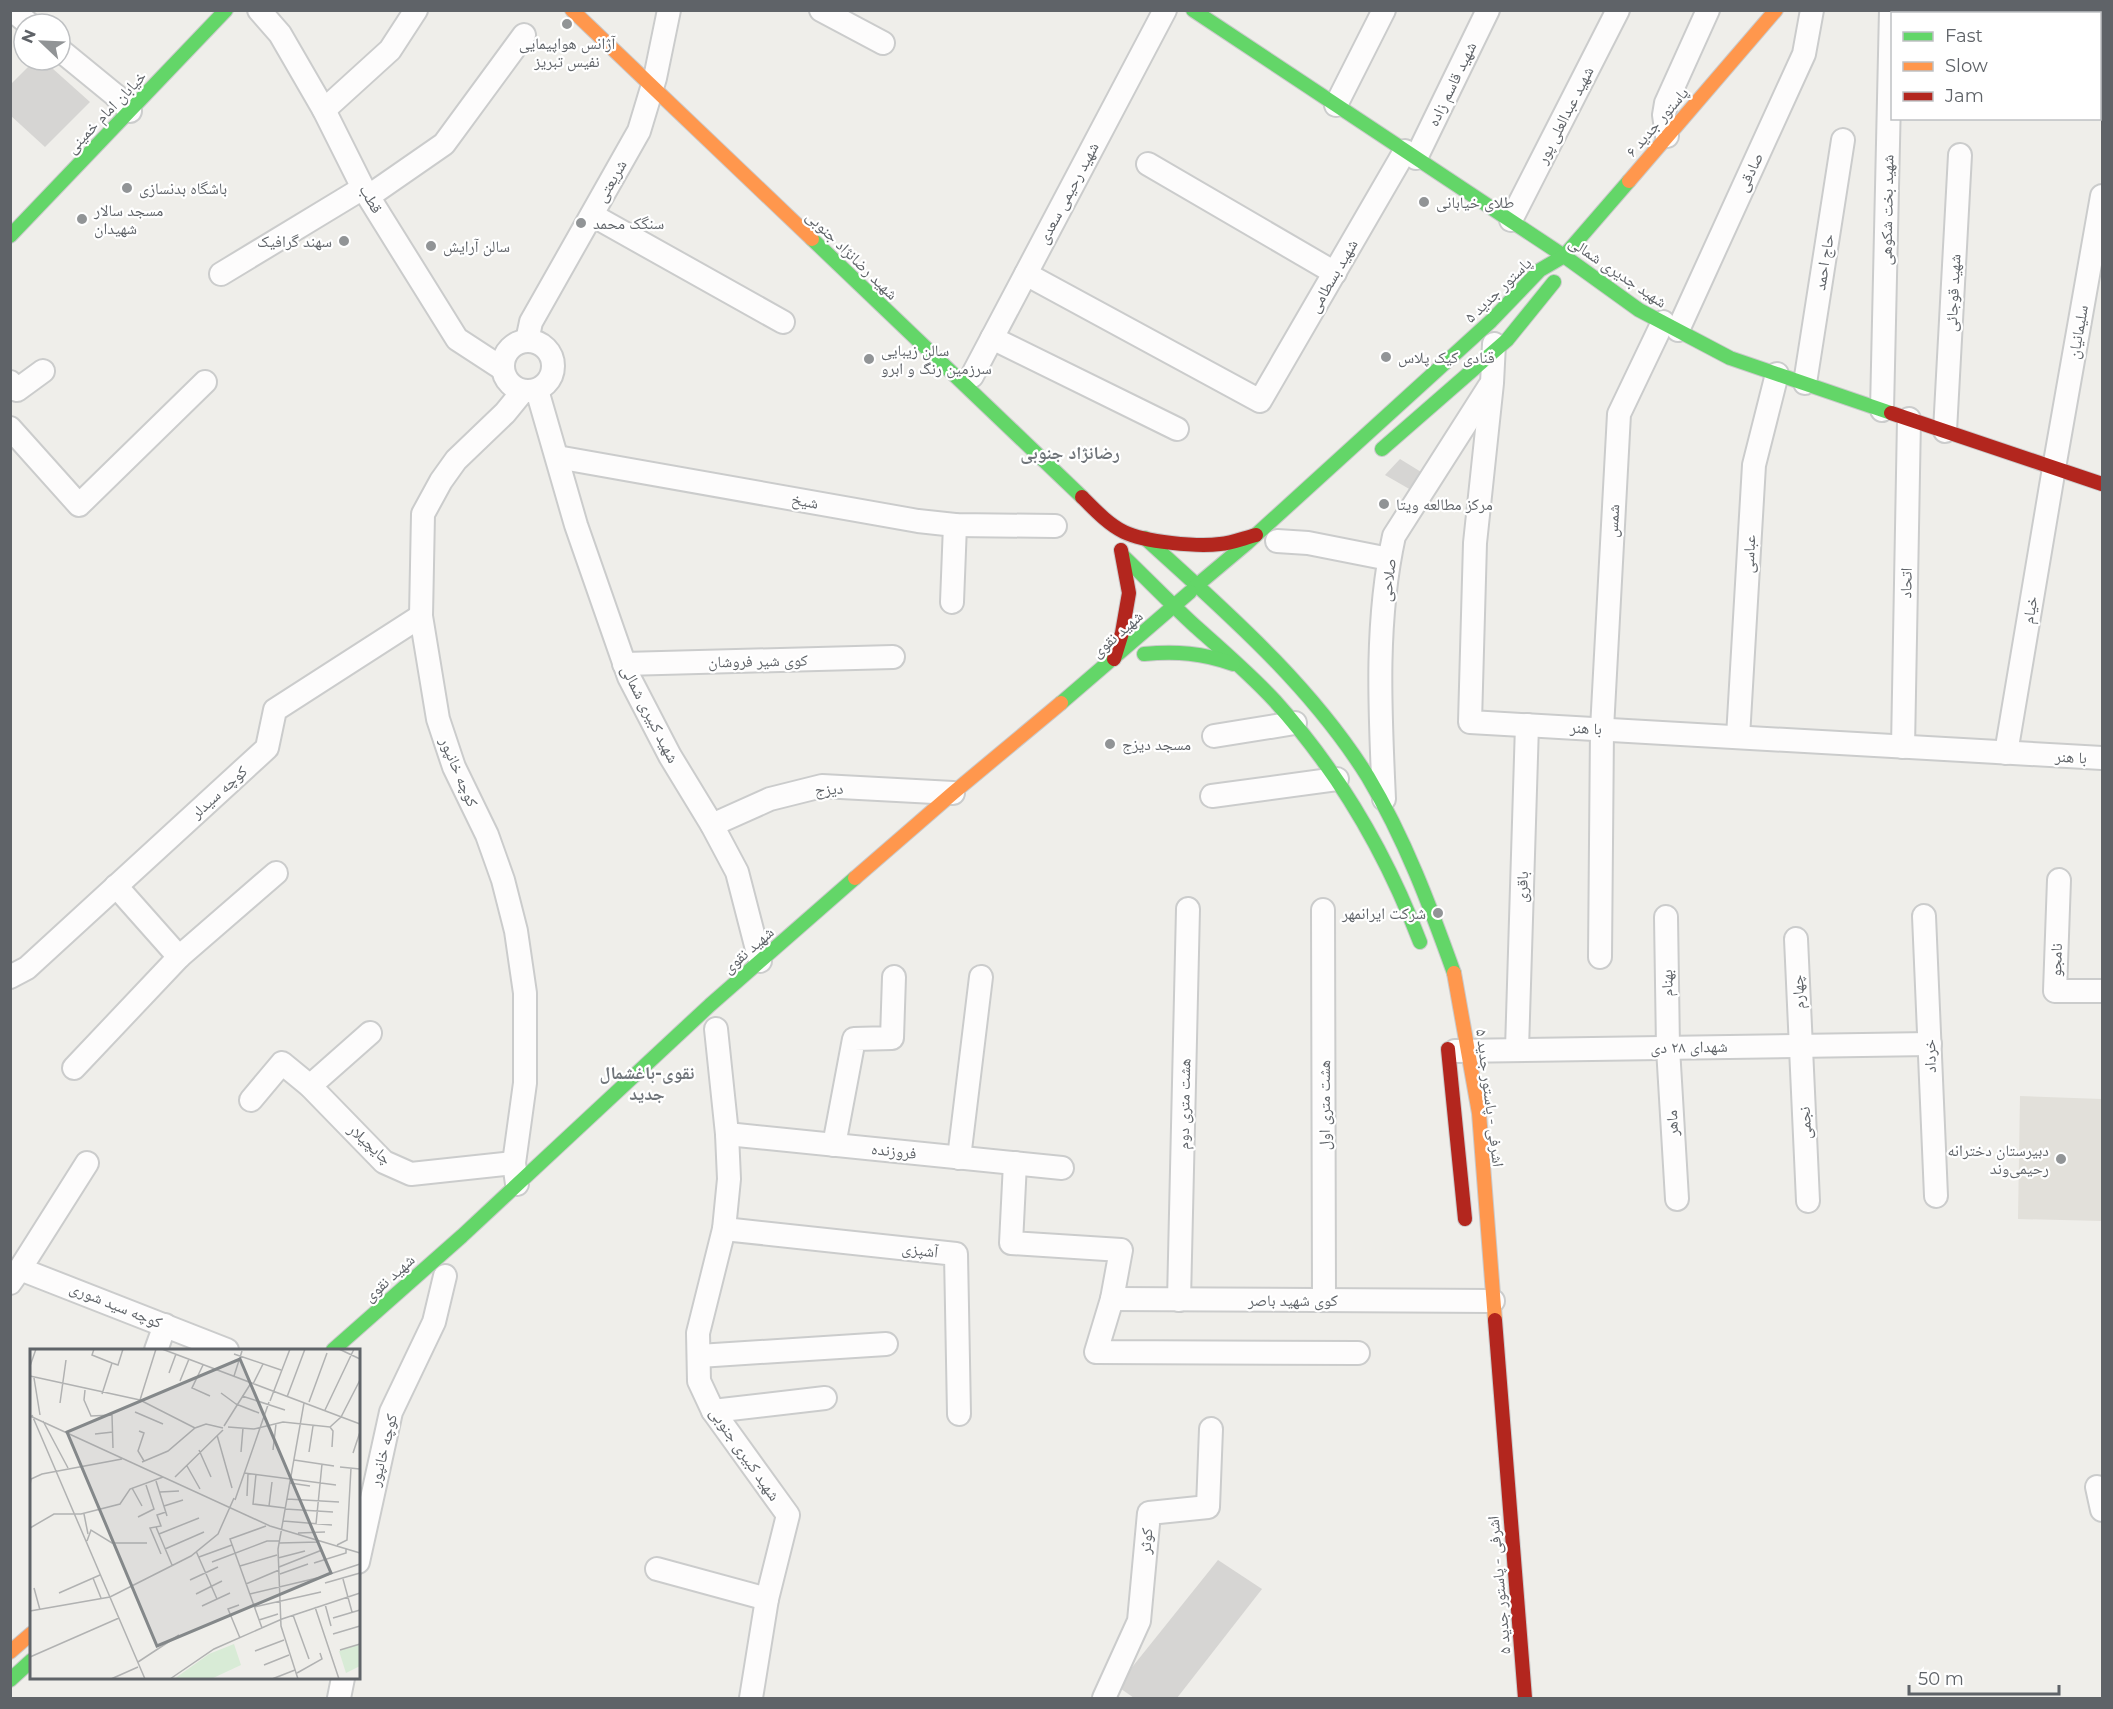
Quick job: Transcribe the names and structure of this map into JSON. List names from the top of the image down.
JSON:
{
  "streets": {
    "main road": [
      "خیابان امام خمینی",
      "پاستور جدید ۶",
      "شهید رضانژاد جنوبی",
      "شهید جدیری شمالی",
      "پاستور جدید ۵",
      "شهید نقوی",
      "اشرفی - پاستور جدید ۵"
    ],
    "street": [
      "شهید قاسم زاده",
      "شهید عبدالعلی پور",
      "صادقی",
      "شریعتی",
      "شهید رحیمی سعدی",
      "قطب",
      "شهید بخت شکوهی",
      "حاج احمد",
      "شهید بسطامی",
      "شهید قوجائی",
      "سلیمانیان",
      "شیخ",
      "شمس",
      "عباسی",
      "صلاحی",
      "اتحاد",
      "خیام",
      "کوی شیر فروشان",
      "شهید کبیری شمالی",
      "با هنر",
      "کوچه خانپور",
      "دیزج",
      "کوچه سیدلر",
      "باقری",
      "نامجو",
      "بهنام",
      "چهارم",
      "شهدای ۲۸ دی",
      "خرداد",
      "هشت متری دوم",
      "هشت متری اول",
      "ماهر",
      "نجمی",
      "چایچیلار",
      "فروزنده",
      "آشپزی",
      "کوی شهید باصر",
      "کوچه سید شوری",
      "شهید کبیری جنوبی",
      "کوثر"
    ]
  },
  "crossings": [
    ["شهید قاسم زاده", "شهید جدیری شمالی"],
    ["شهید قاسم زاده", "شهید بسطامی"],
    ["شهید عبدالعلی پور", "شهید جدیری شمالی"],
    ["پاستور جدید ۶", "شهید جدیری شمالی"],
    ["پاستور جدید ۶", "پاستور جدید ۵"],
    ["صادقی", "شهید جدیری شمالی"],
    ["صادقی", "شمس"],
    ["شریعتی", "قطب"],
    ["شریعتی", "شهید کبیری شمالی"],
    ["شریعتی", "کوچه خانپور"],
    ["شهید رحیمی سعدی", "شهید بسطامی"],
    ["قطب", "شهید کبیری شمالی"],
    ["قطب", "کوچه خانپور"],
    ["شهید بخت شکوهی", "شهید جدیری شمالی"],
    ["حاج احمد", "شهید جدیری شمالی"],
    ["شهید جدیری شمالی", "شهید بسطامی"],
    ["شهید جدیری شمالی", "پاستور جدید ۵"],
    ["شهید جدیری شمالی", "شهید قوجائی"],
    ["شهید جدیری شمالی", "سلیمانیان"],
    ["شهید جدیری شمالی", "شمس"],
    ["شهید جدیری شمالی", "عباسی"],
    ["شهید جدیری شمالی", "اتحاد"],
    ["شهید جدیری شمالی", "خیام"],
    ["پاستور جدید ۵", "شهید نقوی"],
    ["پاستور جدید ۵", "با هنر"],
    ["پاستور جدید ۵", "اشرفی - پاستور جدید ۵"],
    ["سلیمانیان", "خیام"],
    ["شیخ", "شهید کبیری شمالی"],
    ["شمس", "با هنر"],
    ["عباسی", "با هنر"],
    ["صلاحی", "با هنر"],
    ["صلاحی", "اشرفی - پاستور جدید ۵"],
    ["اتحاد", "با هنر"],
    ["خیام", "با هنر"],
    ["شهید نقوی", "شهید کبیری شمالی"],
    ["شهید نقوی", "کوچه خانپور"],
    ["شهید نقوی", "دیزج"],
    ["شهید نقوی", "اشرفی - پاستور جدید ۵"],
    ["شهید نقوی", "چایچیلار"],
    ["کوی شیر فروشان", "شهید کبیری شمالی"],
    ["شهید کبیری شمالی", "کوچه خانپور"],
    ["شهید کبیری شمالی", "دیزج"],
    ["با هنر", "باقری"],
    ["کوچه خانپور", "کوچه سیدلر"],
    ["کوچه خانپور", "چایچیلار"],
    ["باقری", "شهدای ۲۸ دی"],
    ["بهنام", "شهدای ۲۸ دی"],
    ["بهنام", "ماهر"],
    ["چهارم", "شهدای ۲۸ دی"],
    ["چهارم", "نجمی"],
    ["شهدای ۲۸ دی", "خرداد"],
    ["شهدای ۲۸ دی", "اشرفی - پاستور جدید ۵"],
    ["شهدای ۲۸ دی", "ماهر"],
    ["شهدای ۲۸ دی", "نجمی"],
    ["اشرفی - پاستور جدید ۵", "کوی شهید باصر"],
    ["هشت متری دوم", "کوی شهید باصر"],
    ["هشت متری اول", "کوی شهید باصر"],
    ["فروزنده", "شهید کبیری جنوبی"],
    ["آشپزی", "شهید کبیری جنوبی"]
  ],
  "districts": ["رضانژاد جنوبی", "نقوی-باغشمال جدید"],
  "places": [
    "آژانس هواپیمایی نفیس تبریز",
    "باشگاه بدنسازی",
    "طلای خیابانی",
    "مسجد سالار شهیدان",
    "سنگک محمد",
    "سهند گرافیک",
    "سالن آرایش",
    "قنادی کیک پلاس",
    "سالن زیبایی سرزمین رنگ و ابرو",
    "مرکز مطالعه ویتا",
    "مسجد دیزج",
    "شرکت ایرانمهر",
    "دبیرستان دخترانه رحیمی‌وند"
  ],
  "legend": ["Fast", "Slow", "Jam"],
  "scale_bar": "50 m",
  "north": "top left"
}
